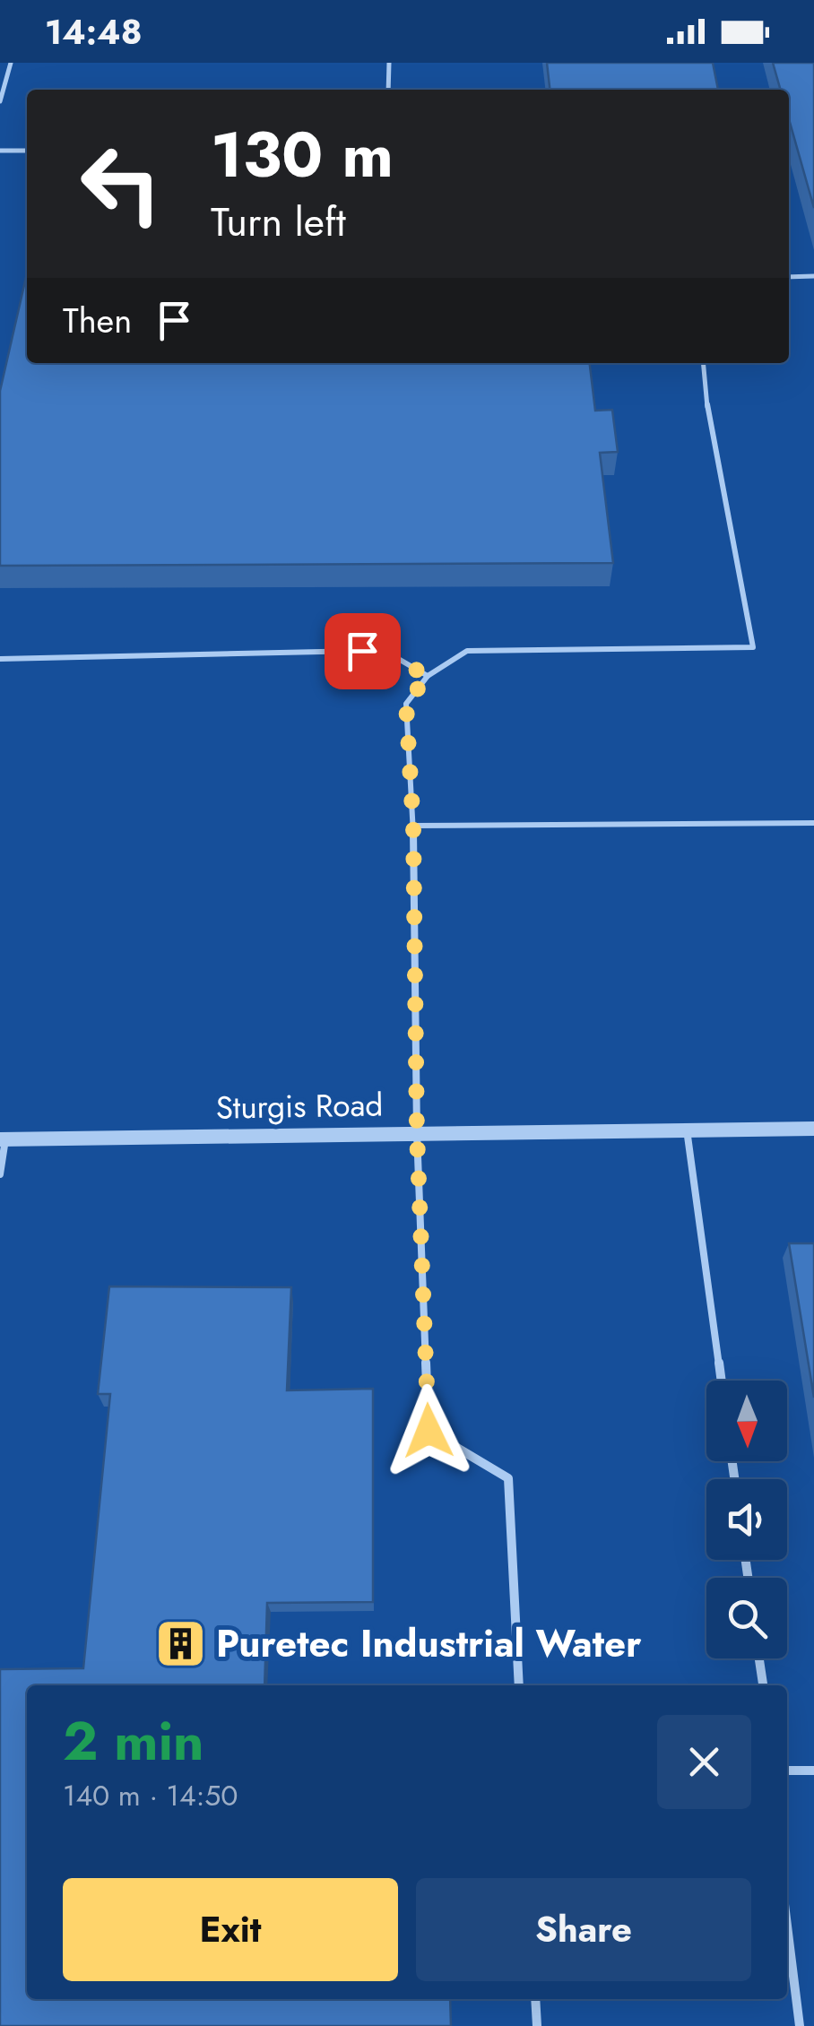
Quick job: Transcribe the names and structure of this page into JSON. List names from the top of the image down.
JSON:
{
  "streets": {
    "street": ["Sturgis Road"]
  },
  "places": {
    "building": ["Puretec Industrial Water"]
  },
  "north": "bottom",
  "page": {
    "status": "14:48",
    "turn": ["130 m", "Turn left"],
    "then": "Then",
    "heading": ["2 min", "140 m · 14:50"],
    "buttons": ["Exit", "Share"]
  }
}
